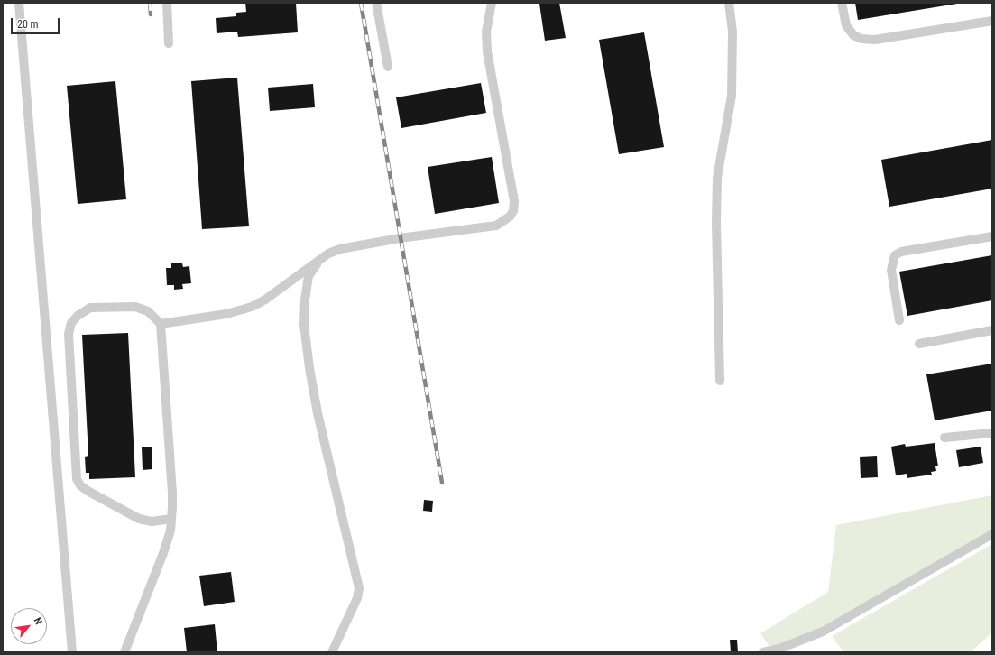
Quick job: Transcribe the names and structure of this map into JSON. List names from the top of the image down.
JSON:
{
  "scale_bar": "20 m",
  "north": "top right"
}
